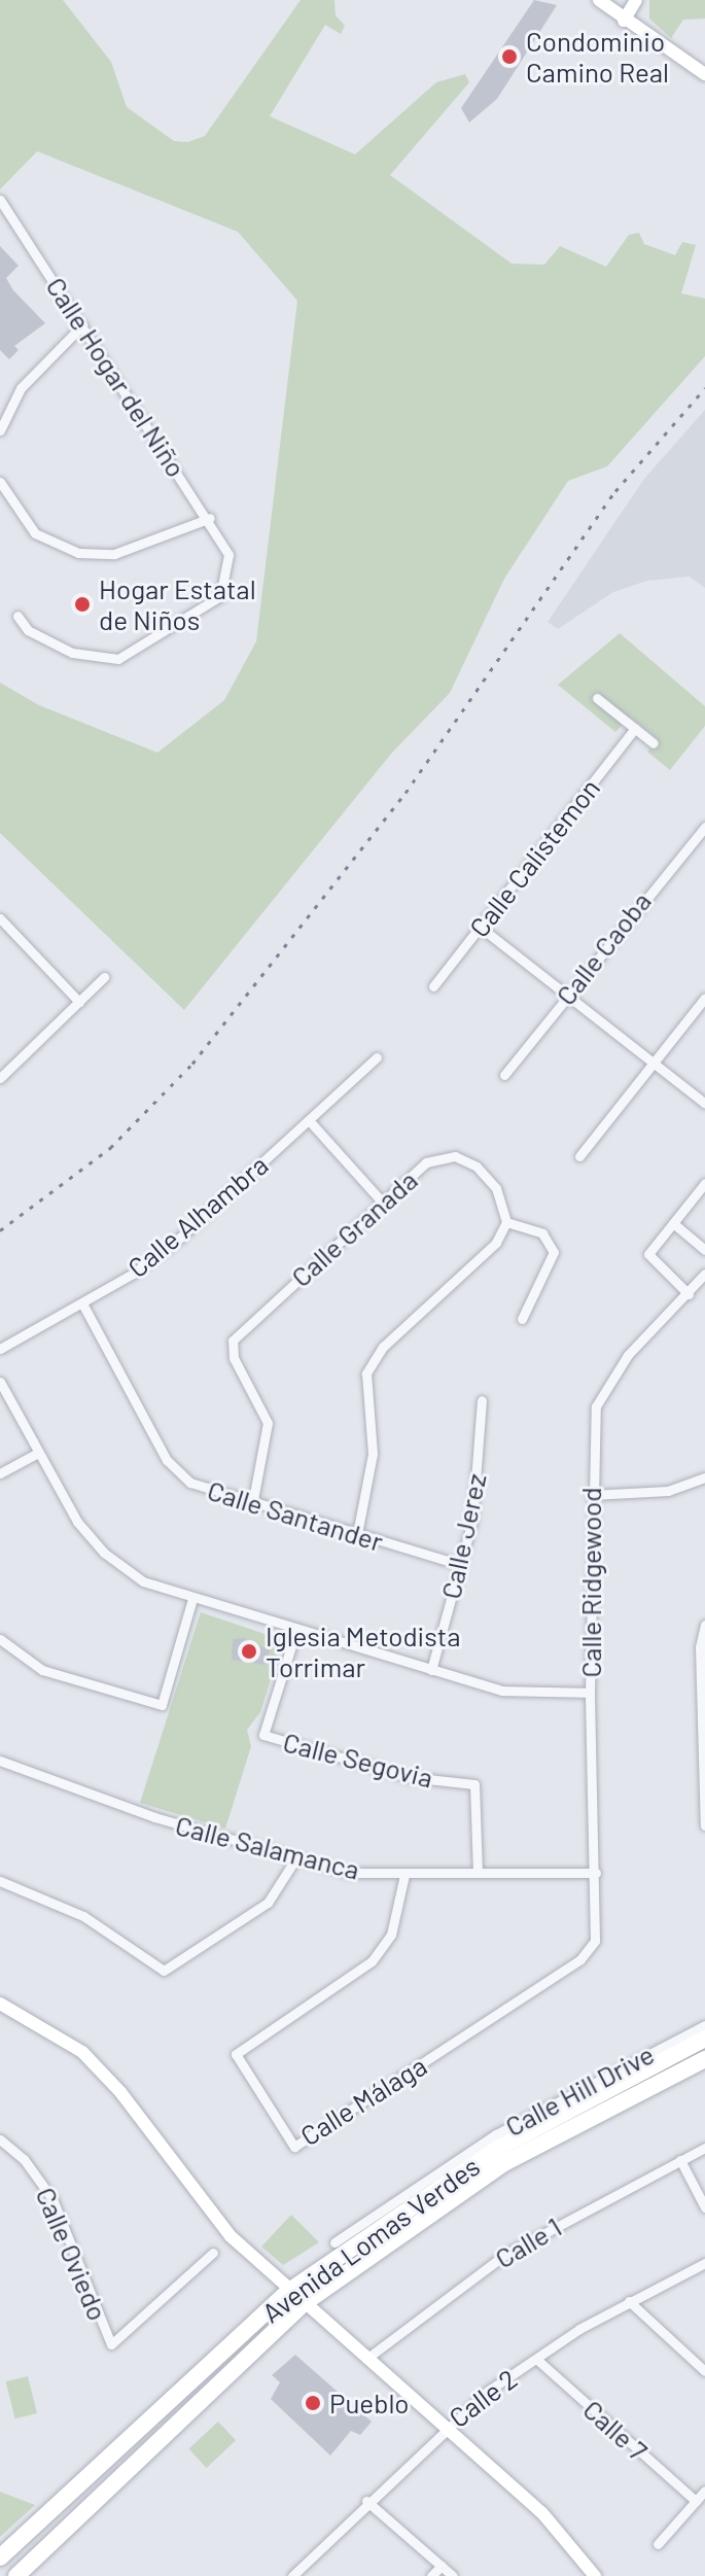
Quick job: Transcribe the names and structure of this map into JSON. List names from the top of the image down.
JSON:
{
  "streets": {
    "highway": ["Avenida Lomas Verdes"],
    "street": [
      "Calle Hogar del Niño",
      "Calle Calistemon",
      "Calle Caoba",
      "Calle Alhambra",
      "Calle Granada",
      "Calle Santander",
      "Calle Jerez",
      "Calle Ridgewood",
      "Calle Segovia",
      "Calle Salamanca",
      "Calle Hill Drive",
      "Calle Málaga",
      "Calle 1",
      "Calle Oviedo",
      "Calle 2",
      "Calle 7"
    ]
  },
  "crossings": [
    ["Calle Alhambra", "Calle Santander"],
    ["Calle Granada", "Calle Santander"],
    ["Calle Santander", "Calle Jerez"],
    ["Calle Ridgewood", "Calle Salamanca"],
    ["Calle Ridgewood", "Calle Málaga"],
    ["Calle Segovia", "Calle Salamanca"],
    ["Calle Salamanca", "Calle Málaga"],
    ["Calle 2", "Calle 7"]
  ],
  "places": [
    "Condominio Camino Real",
    "Hogar Estatal de Niños",
    "Iglesia Metodista Torrimar",
    "Pueblo"
  ]
}
